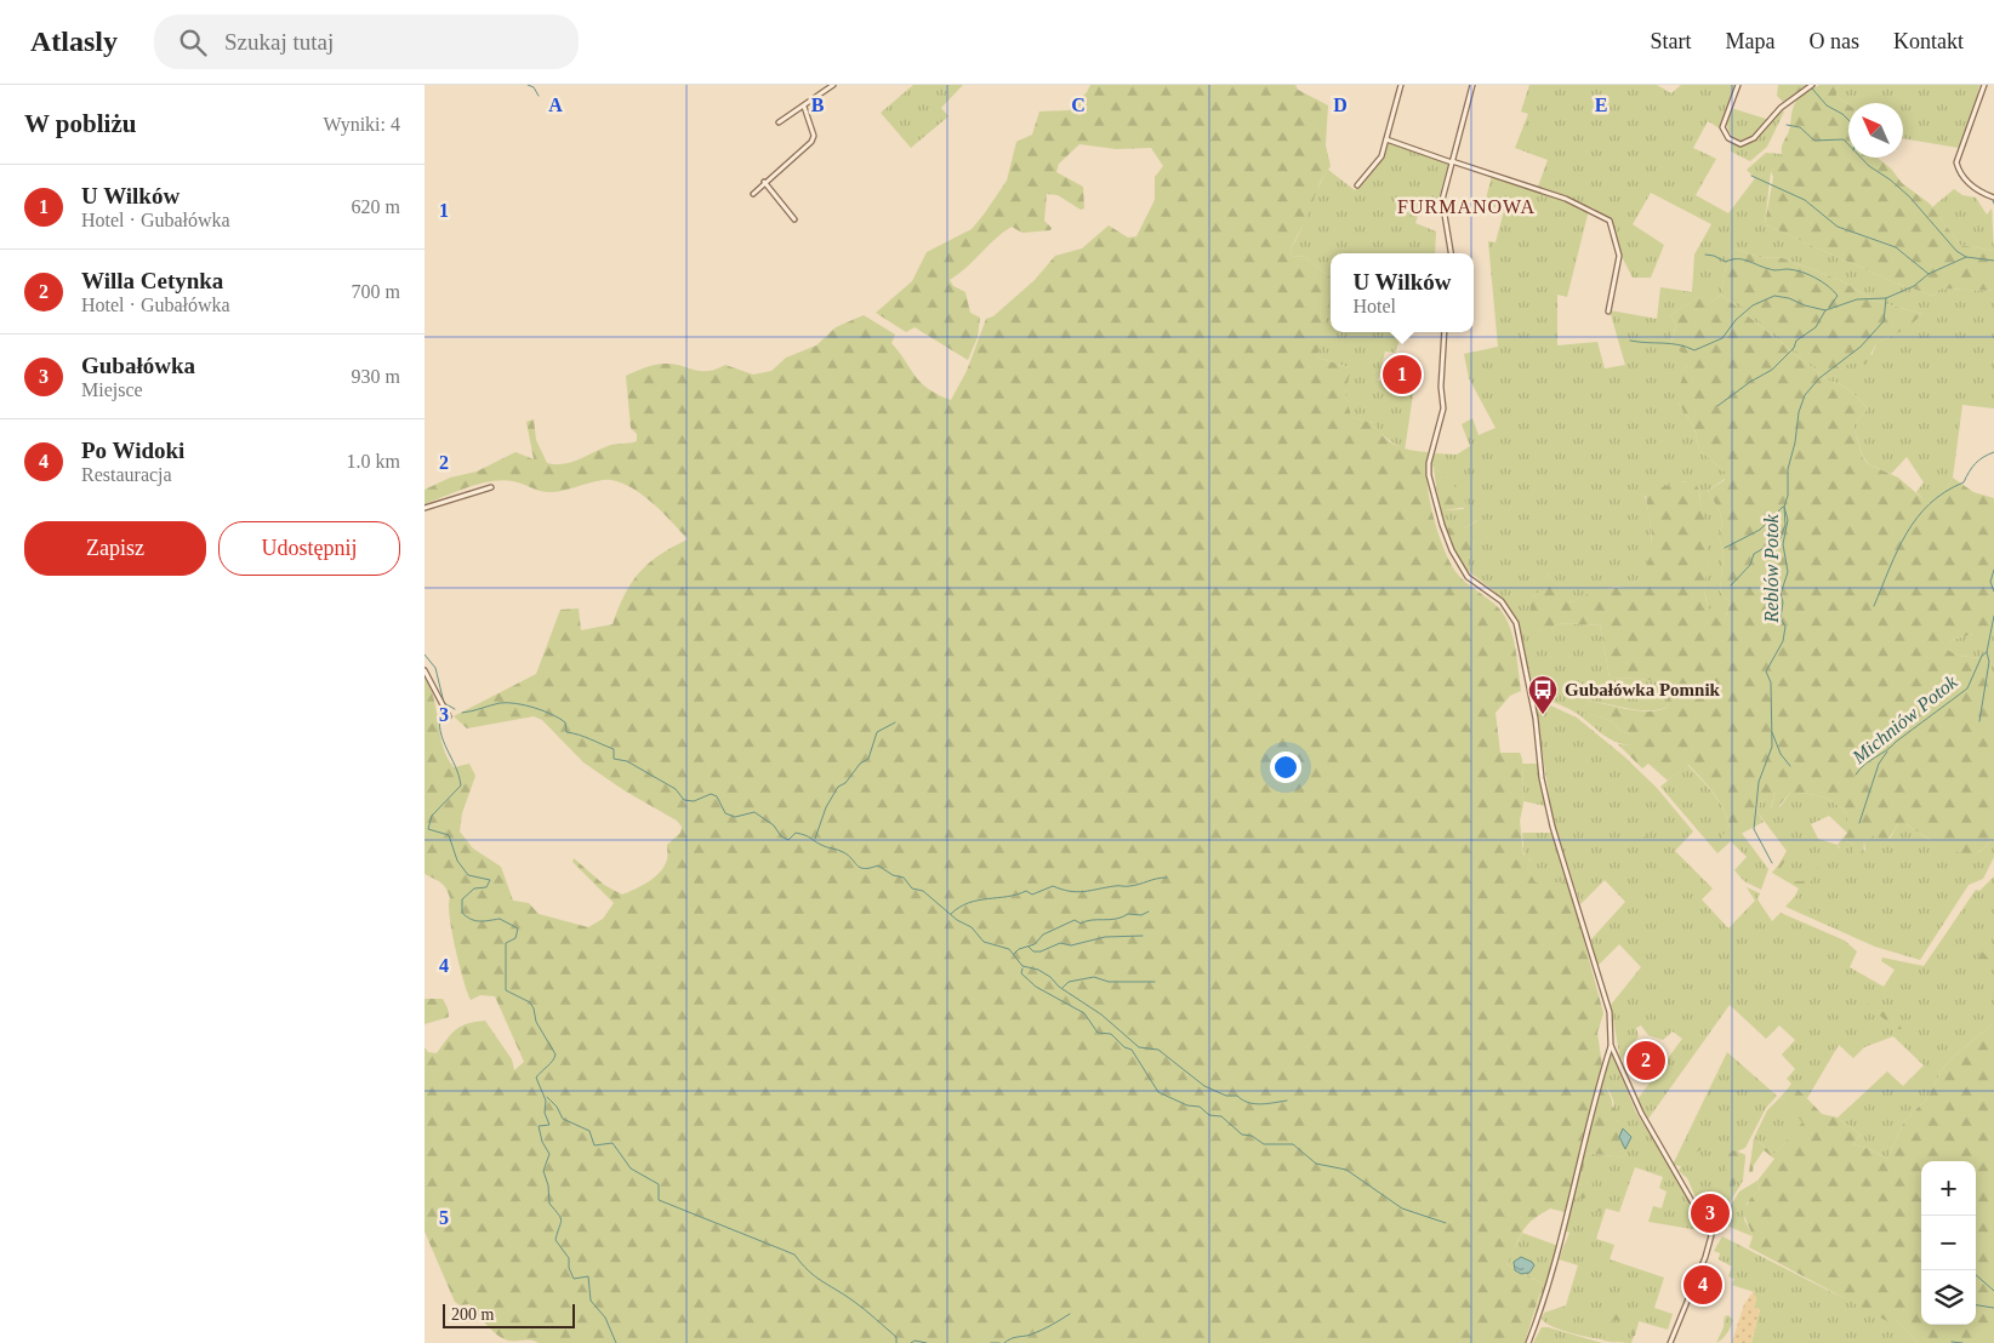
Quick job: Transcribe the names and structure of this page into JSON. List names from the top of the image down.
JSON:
{
  "districts": ["FURMANOWA"],
  "water": ["Reblów Potok", "Michniów Potok"],
  "places": {
    "bus stop": ["Gubałówka Pomnik"]
  },
  "scale_bar": "200 m",
  "north": "top left",
  "page": {
    "header": "Atlasly",
    "search": "Szukaj tutaj",
    "nav": [
      "Start",
      "Mapa",
      "O nas",
      "Kontakt"
    ],
    "heading": ["W pobliżu", "Wyniki: 4"],
    "list": [
      {
        "mark": "1",
        "name": "U Wilków",
        "note": "Hotel · Gubałówka",
        "value": "620 m"
      },
      {
        "mark": "2",
        "name": "Willa Cetynka",
        "note": "Hotel · Gubałówka",
        "value": "700 m"
      },
      {
        "mark": "3",
        "name": "Gubałówka",
        "note": "Miejsce",
        "value": "930 m"
      },
      {
        "mark": "4",
        "name": "Po Widoki",
        "note": "Restauracja",
        "value": "1.0 km"
      }
    ],
    "popup": ["U Wilków", "Hotel"],
    "pins": [
      "1",
      "2",
      "3",
      "4"
    ],
    "buttons": ["Zapisz", "Udostępnij"],
    "map_buttons": ["+", "−"],
    "scale": "200 m"
  },
  "grid": {
    "columns": [
      "A",
      "B",
      "C",
      "D",
      "E"
    ],
    "rows": [
      "1",
      "2",
      "3",
      "4",
      "5"
    ]
  }
}
